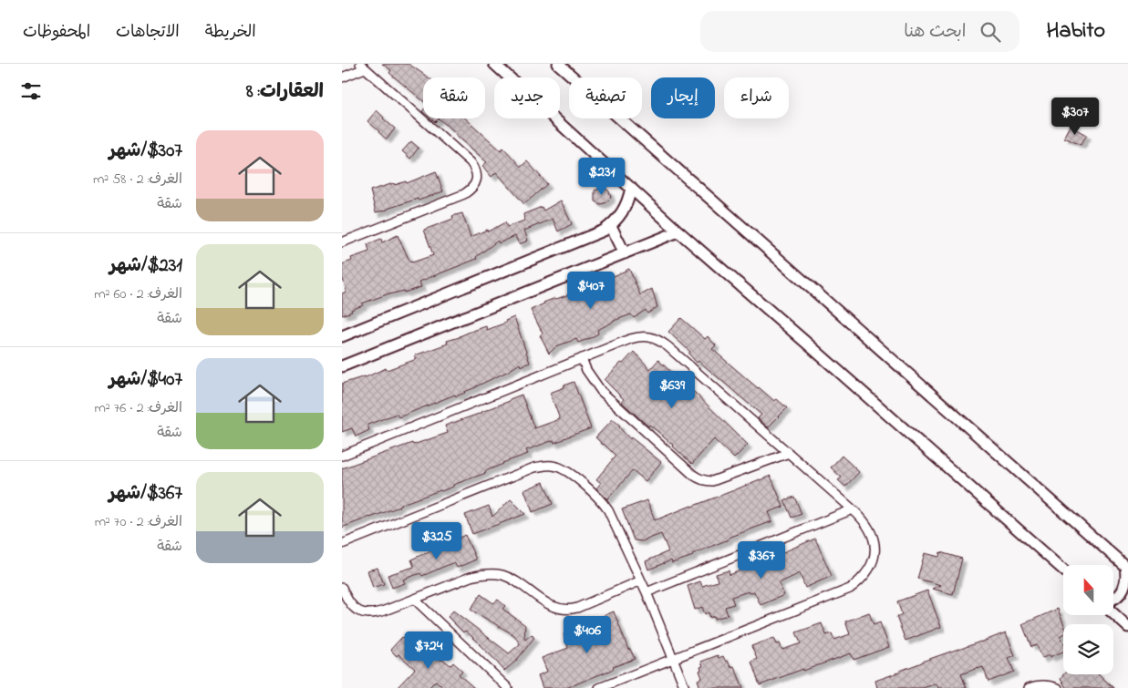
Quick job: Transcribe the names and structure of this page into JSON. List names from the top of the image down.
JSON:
{
  "north": "top",
  "page": {
    "header": "Habito",
    "search": "ابحث هنا",
    "nav": ["الخريطة", "الاتجاهات", "المحفوظات"],
    "heading": "العقارات: 8",
    "chip": [
      "شراء",
      "إيجار",
      "تصفية",
      "جديد",
      "شقة"
    ],
    "price": [
      "$307",
      "$231",
      "$407",
      "$639",
      "$325",
      "$367",
      "$406",
      "$724"
    ],
    "list": [
      {
        "name": "$307/شهر",
        "note": "الغرف: 2 · 58 m² · شقة"
      },
      {
        "name": "$231/شهر",
        "note": "الغرف: 2 · 60 m² · شقة"
      },
      {
        "name": "$407/شهر",
        "note": "الغرف: 2 · 76 m² · شقة"
      },
      {
        "name": "$367/شهر",
        "note": "الغرف: 2 · 70 m² · شقة"
      }
    ]
  }
}
